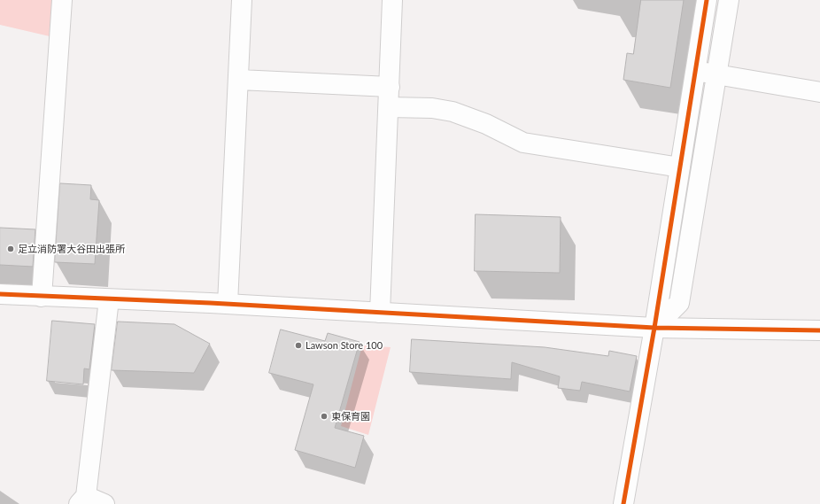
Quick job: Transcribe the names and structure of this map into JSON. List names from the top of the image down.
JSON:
{
  "places": ["足立消防署大谷田出張所", "Lawson Store 100", "東保育園"]
}
